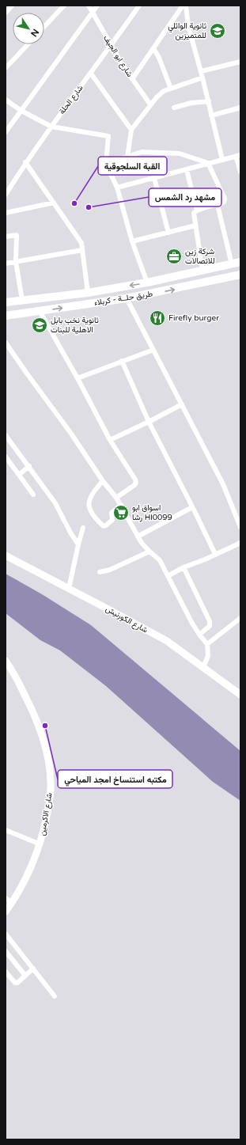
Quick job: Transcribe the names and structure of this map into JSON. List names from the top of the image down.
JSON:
{
  "streets": {
    "main road": ["طريق حلــة - كربلاء"],
    "street": [
      "شارع ابو الجيف",
      "شارع الحلة",
      "شارع الكورنيش",
      "شارع الاكرمين"
    ]
  },
  "crossings": [
    ["شارع ابو الجيف", "شارع الحلة"]
  ],
  "places": {
    "school or university": ["ثانوية الوائلي للمتميزين", "ثانوية نخب بابل الاهلية للبنات"],
    "other": ["القبة السلجوقية", "مشهد رد الشمس", "مكتبه استنساخ امجد المياحي"],
    "office": ["شركة زين للاتصالات"],
    "restaurant": ["Firefly burger"],
    "supermarket": ["اسواق ابو رشا Hl0099"]
  },
  "north": "bottom right"
}
